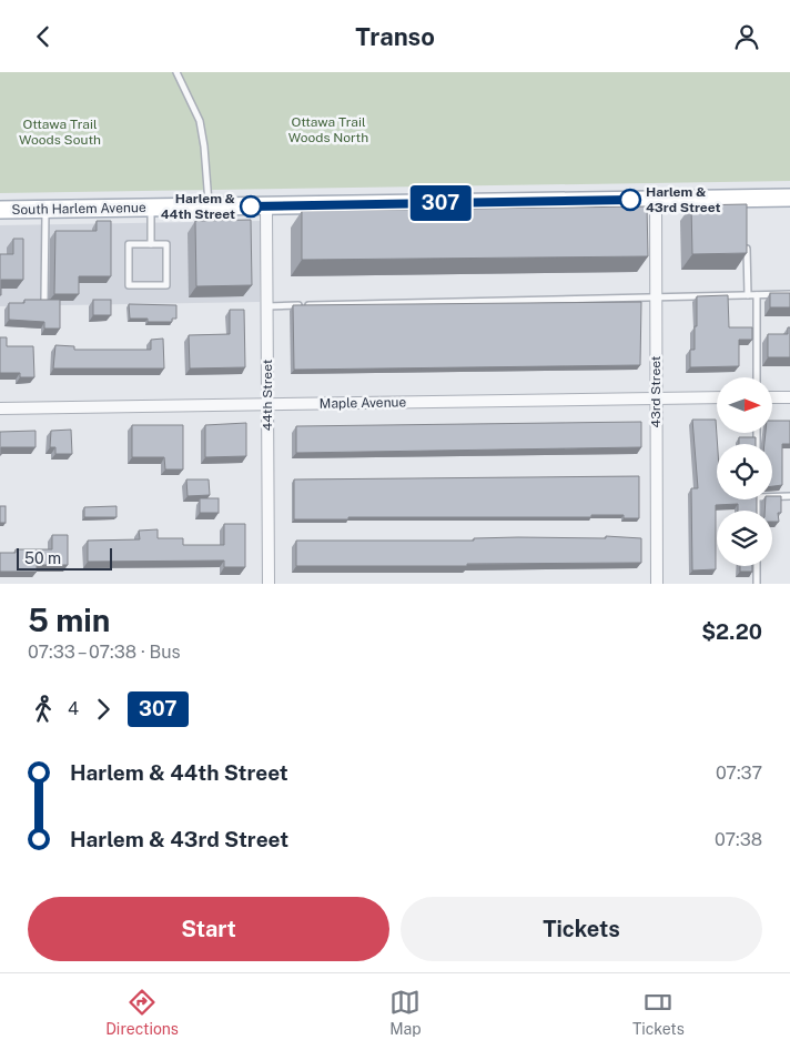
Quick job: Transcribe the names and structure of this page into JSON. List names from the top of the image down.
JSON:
{
  "streets": {
    "main road": ["South Harlem Avenue"],
    "street": ["43rd Street", "44th Street", "Maple Avenue"]
  },
  "crossings": [
    ["South Harlem Avenue", "43rd Street"],
    ["South Harlem Avenue", "44th Street"],
    ["43rd Street", "Maple Avenue"],
    ["44th Street", "Maple Avenue"]
  ],
  "parks": ["Ottawa Trail Woods North", "Ottawa Trail Woods South"],
  "places": ["Harlem & 43rd Street", "Harlem & 44th Street"],
  "lines": ["bus line 307"],
  "scale_bar": "50 m",
  "north": "right",
  "page": {
    "header": "Transo",
    "on_map": "307",
    "scale": "50 m",
    "heading": ["5 min", "07:33 – 07:38 · Bus", "$2.20"],
    "legs": ["4", "307"],
    "list": [
      {
        "name": "Harlem & 44th Street",
        "value": "07:37"
      },
      {
        "name": "Harlem & 43rd Street",
        "value": "07:38"
      }
    ],
    "buttons": ["Start", "Tickets"],
    "tabs": ["Directions", "Map", "Tickets"]
  }
}
